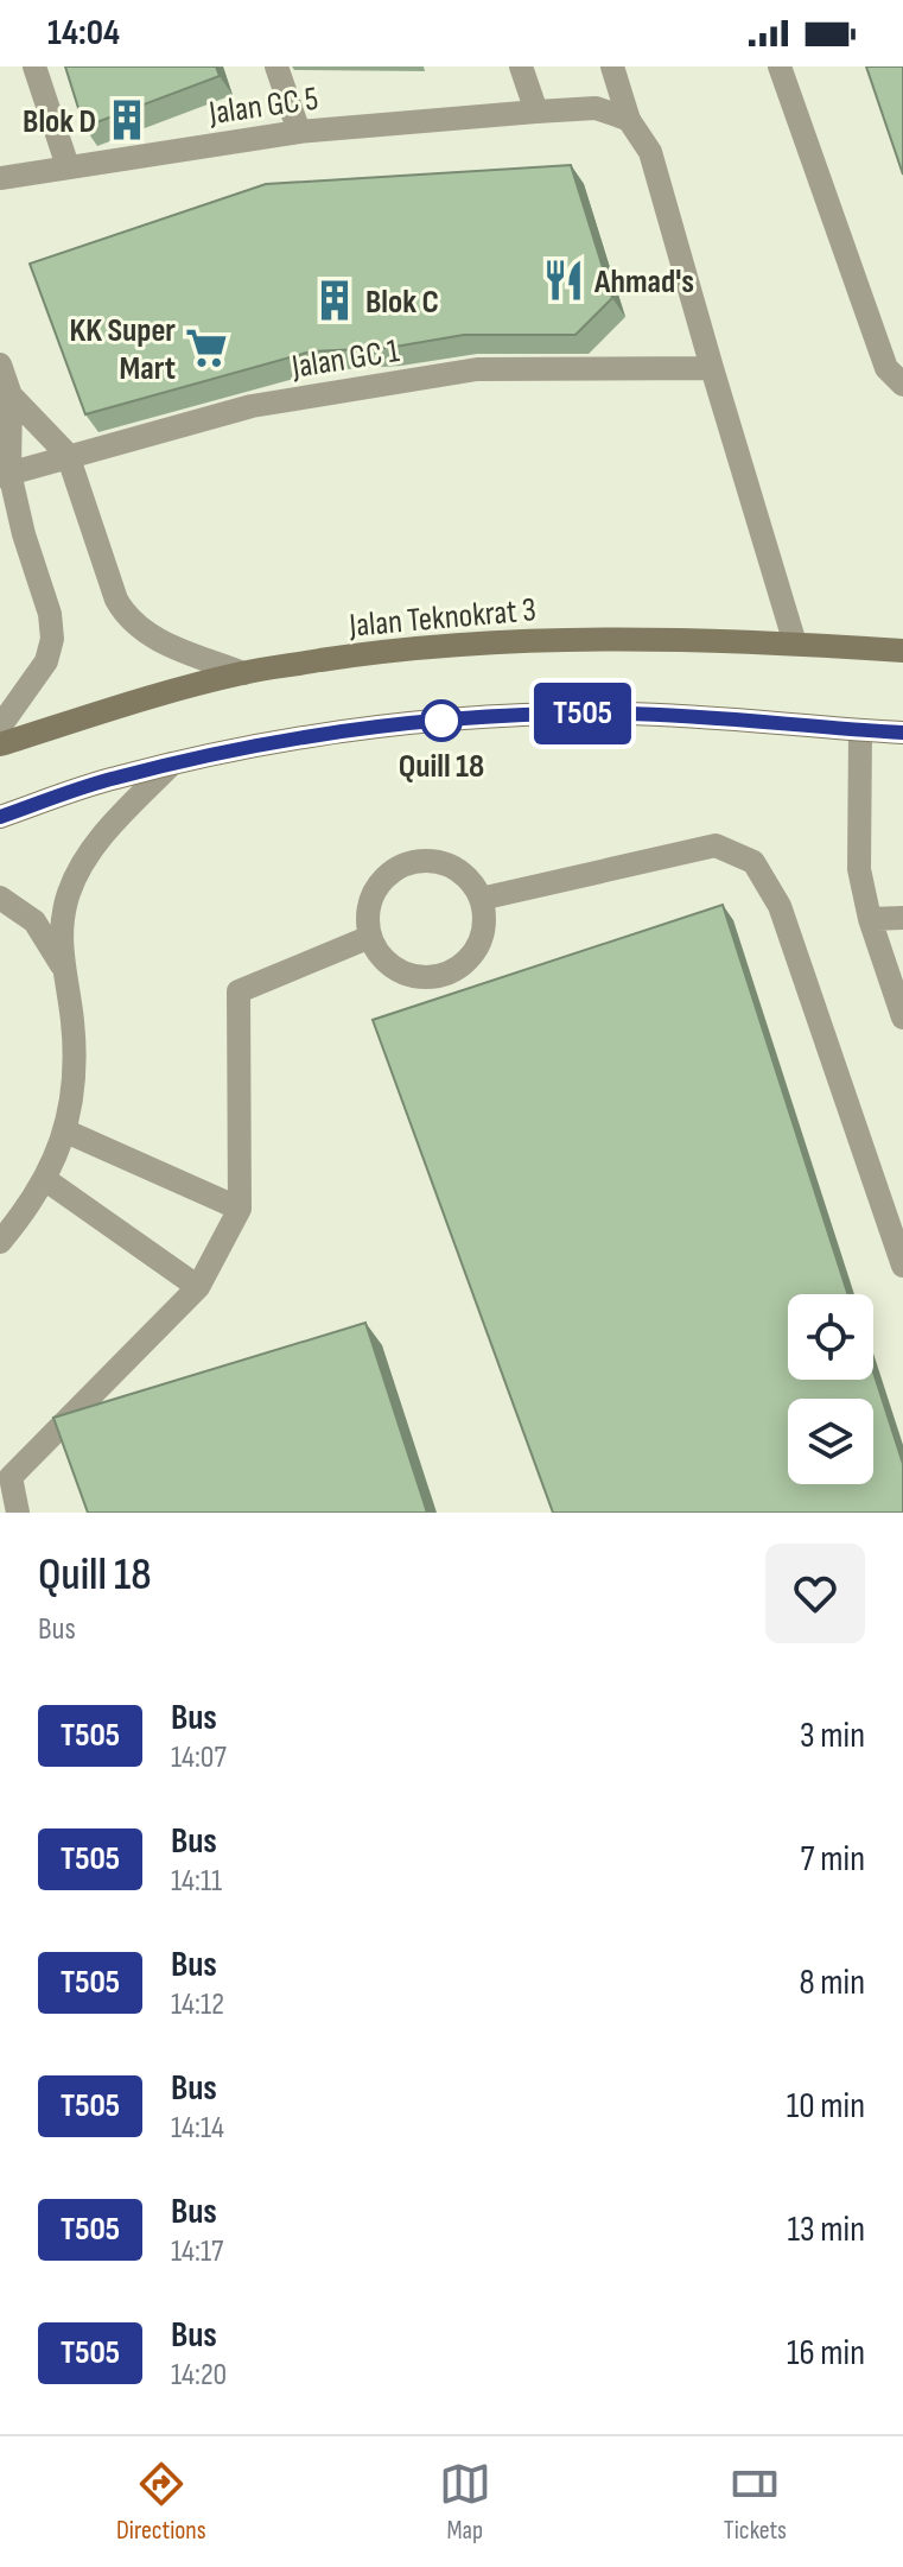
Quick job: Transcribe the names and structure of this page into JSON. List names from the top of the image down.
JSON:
{
  "streets": {
    "main road": ["Jalan Teknokrat 3"],
    "street": ["Jalan GC 5", "Jalan GC 1"]
  },
  "places": {
    "building": ["Blok D", "Blok C"],
    "restaurant": ["Ahmad's"],
    "supermarket": ["KK Super Mart"],
    "other": ["Quill 18"]
  },
  "lines": ["bus line T505"],
  "page": {
    "status": "14:04",
    "on_map": "T505",
    "heading": ["Quill 18", "Bus"],
    "list": [
      {
        "mark": "T505",
        "name": "Bus",
        "note": "14:07",
        "value": "3 min"
      },
      {
        "mark": "T505",
        "name": "Bus",
        "note": "14:11",
        "value": "7 min"
      },
      {
        "mark": "T505",
        "name": "Bus",
        "note": "14:12",
        "value": "8 min"
      },
      {
        "mark": "T505",
        "name": "Bus",
        "note": "14:14",
        "value": "10 min"
      },
      {
        "mark": "T505",
        "name": "Bus",
        "note": "14:17",
        "value": "13 min"
      },
      {
        "mark": "T505",
        "name": "Bus",
        "note": "14:20",
        "value": "16 min"
      }
    ],
    "tabs": ["Directions", "Map", "Tickets"]
  }
}
